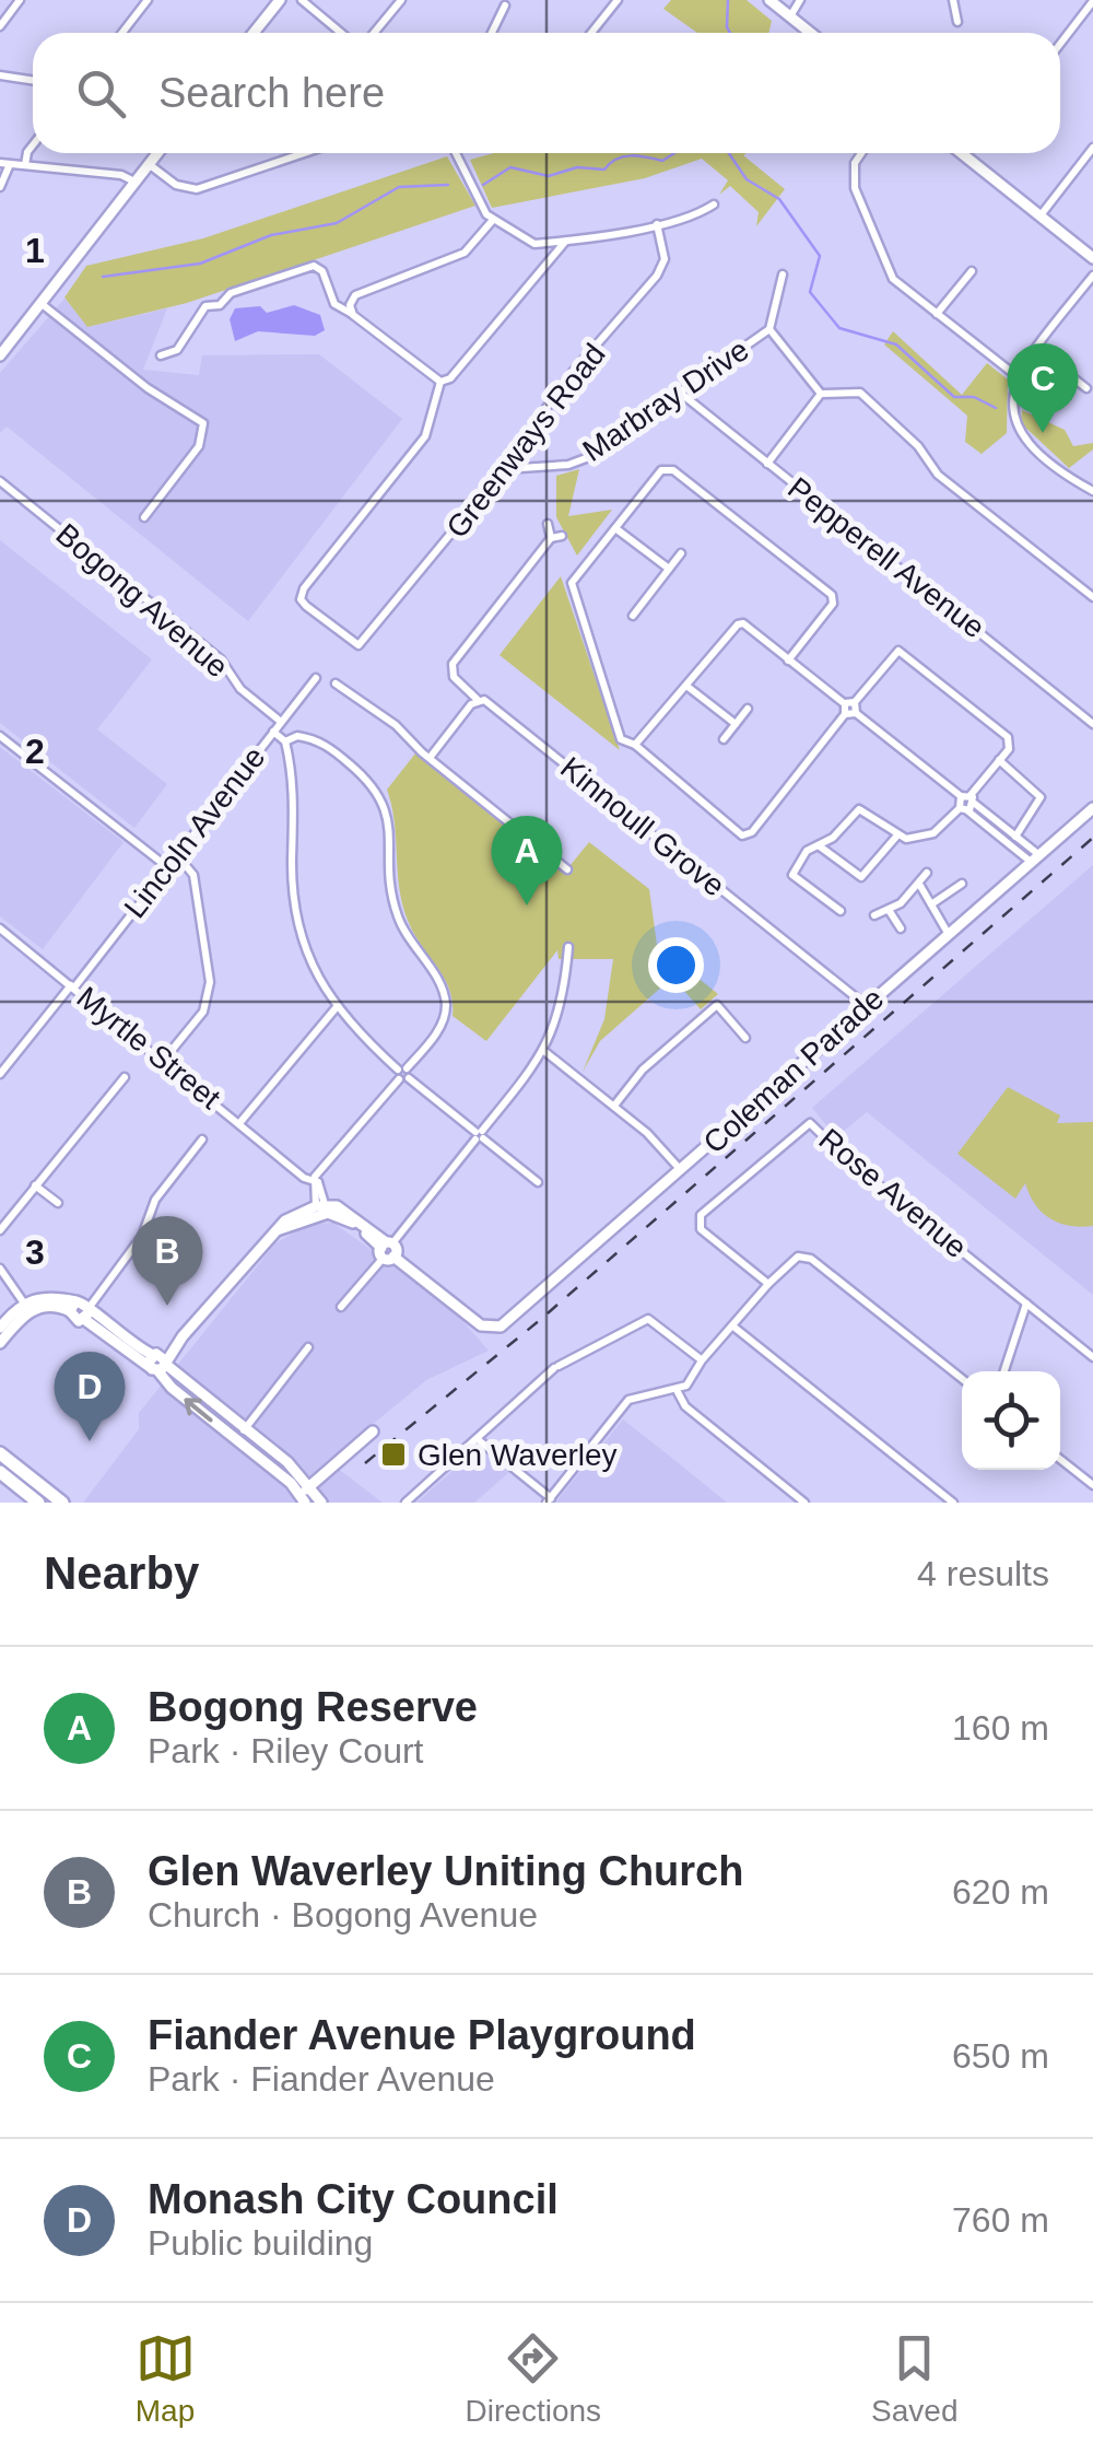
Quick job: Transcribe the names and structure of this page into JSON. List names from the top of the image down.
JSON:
{
  "streets": {
    "street": [
      "Marbray Drive",
      "Greenways Road",
      "Pepperell Avenue",
      "Bogong Avenue",
      "Kinnoull Grove",
      "Lincoln Avenue",
      "Myrtle Street",
      "Coleman Parade",
      "Rose Avenue"
    ]
  },
  "crossings": [
    ["Marbray Drive", "Greenways Road"],
    ["Marbray Drive", "Pepperell Avenue"],
    ["Bogong Avenue", "Lincoln Avenue"],
    ["Kinnoull Grove", "Coleman Parade"],
    ["Lincoln Avenue", "Myrtle Street"]
  ],
  "places": {
    "transit": ["Glen Waverley"]
  },
  "page": {
    "search": "Search here",
    "pins": [
      "C",
      "A",
      "B",
      "D"
    ],
    "heading": ["Nearby", "4 results"],
    "list": [
      {
        "mark": "A",
        "name": "Bogong Reserve",
        "note": "Park · Riley Court",
        "value": "160 m"
      },
      {
        "mark": "B",
        "name": "Glen Waverley Uniting Church",
        "note": "Church · Bogong Avenue",
        "value": "620 m"
      },
      {
        "mark": "C",
        "name": "Fiander Avenue Playground",
        "note": "Park · Fiander Avenue",
        "value": "650 m"
      },
      {
        "mark": "D",
        "name": "Monash City Council",
        "note": "Public building",
        "value": "760 m"
      }
    ],
    "nav": ["Map", "Directions", "Saved"]
  },
  "grid": {
    "rows": ["1", "2", "3"]
  }
}
